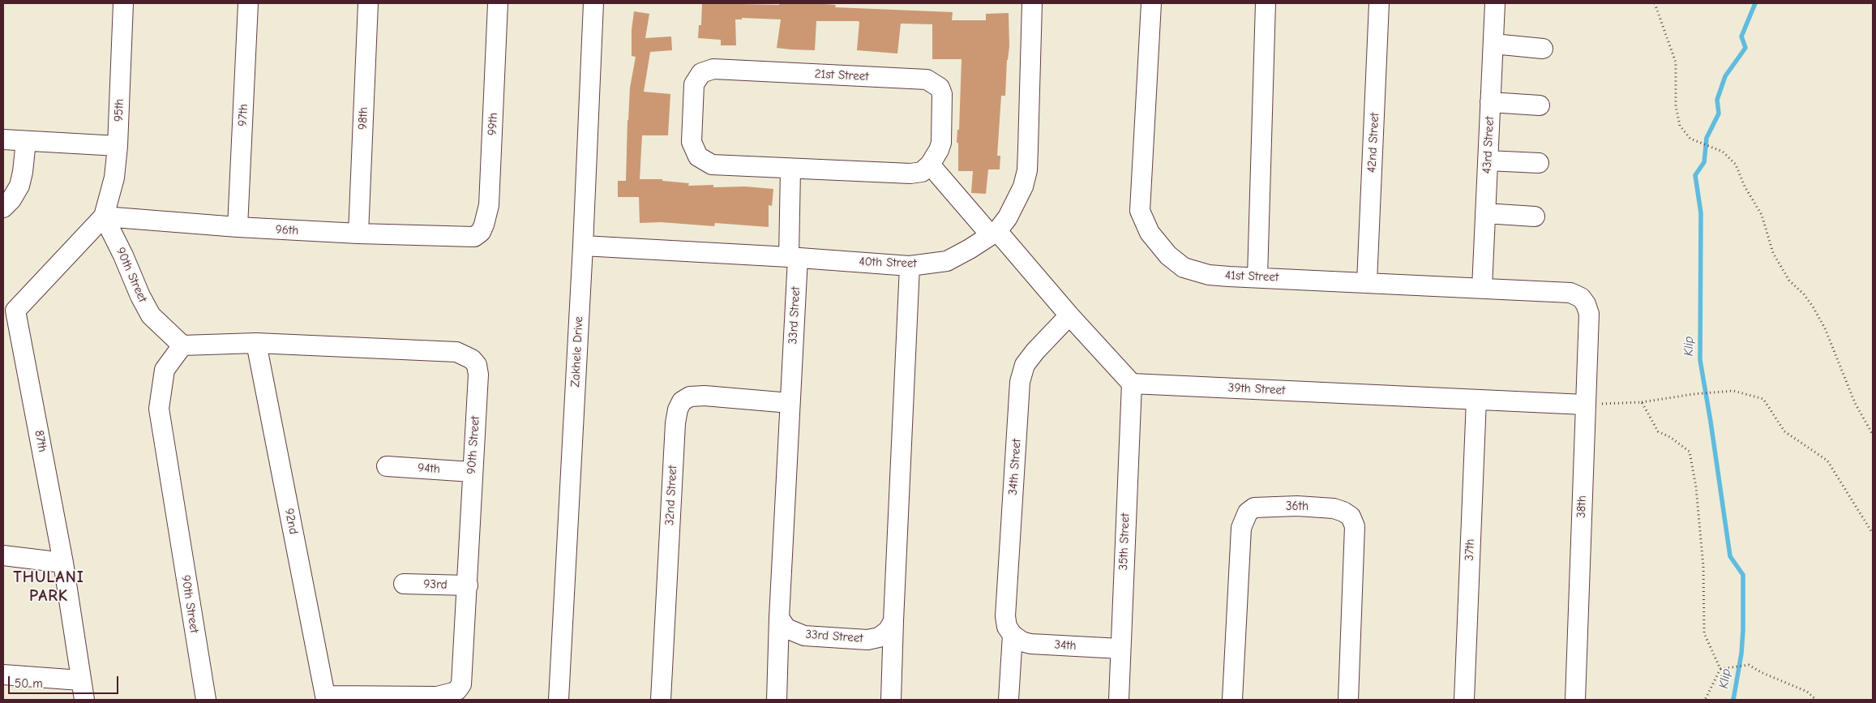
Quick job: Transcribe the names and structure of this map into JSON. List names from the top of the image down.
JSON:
{
  "streets": {
    "street": [
      "21st Street",
      "95th",
      "97th",
      "98th",
      "99th",
      "42nd Street",
      "43rd Street",
      "96th",
      "40th Street",
      "90th Street",
      "41st Street",
      "33rd Street",
      "Zakhele Drive",
      "39th Street",
      "87th",
      "34th Street",
      "94th",
      "32nd Street",
      "36th",
      "38th",
      "92nd",
      "35th Street",
      "37th",
      "93rd",
      "34th"
    ]
  },
  "crossings": [
    ["21st Street", "33rd Street"],
    ["95th", "96th"],
    ["95th", "90th Street"],
    ["95th", "87th"],
    ["97th", "96th"],
    ["98th", "96th"],
    ["99th", "96th"],
    ["42nd Street", "41st Street"],
    ["43rd Street", "41st Street"],
    ["96th", "90th Street"],
    ["96th", "87th"],
    ["40th Street", "33rd Street"],
    ["40th Street", "Zakhele Drive"],
    ["90th Street", "87th"],
    ["90th Street", "94th"],
    ["90th Street", "92nd"],
    ["90th Street", "93rd"],
    ["41st Street", "38th"],
    ["33rd Street", "32nd Street"],
    ["39th Street", "38th"],
    ["39th Street", "35th Street"],
    ["39th Street", "37th"],
    ["34th Street", "34th"],
    ["35th Street", "34th"]
  ],
  "districts": ["THULANI PARK"],
  "water": ["Klip"],
  "scale_bar": "50 m"
}
